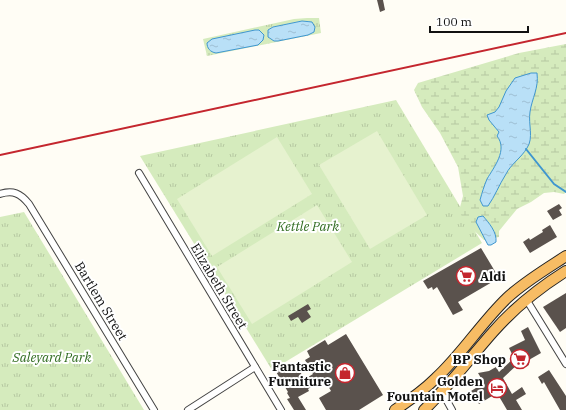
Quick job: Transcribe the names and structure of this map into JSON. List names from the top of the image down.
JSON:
{
  "streets": {
    "street": ["Elizabeth Street", "Bartlem Street"]
  },
  "parks": ["Kettle Park", "Saleyard Park"],
  "places": {
    "supermarket": ["Aldi", "BP Shop"],
    "shop": ["Fantastic Furniture"],
    "hotel": ["Golden Fountain Motel"]
  },
  "scale_bar": "100 m"
}
